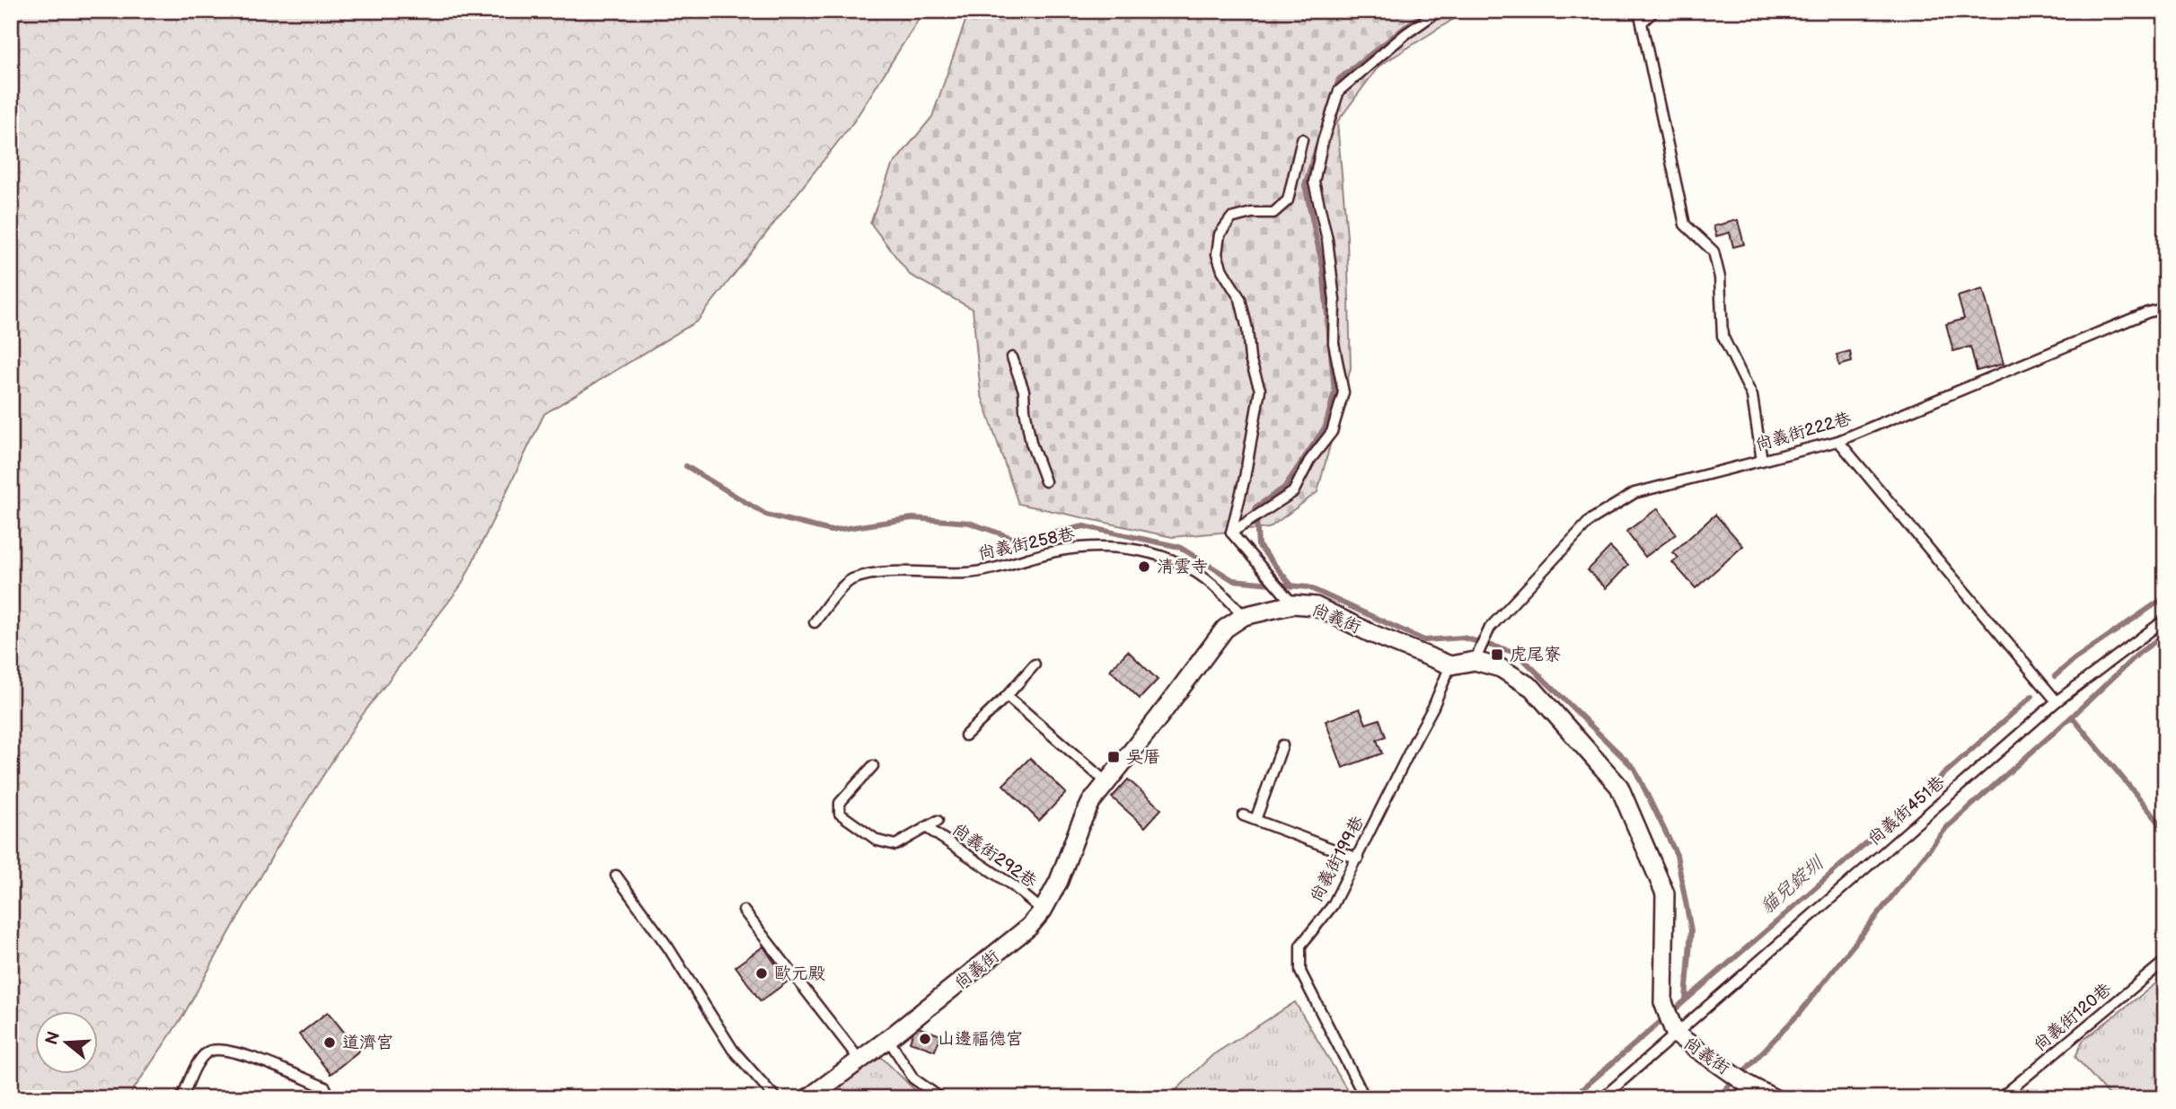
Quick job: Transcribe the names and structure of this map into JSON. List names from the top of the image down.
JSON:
{
  "streets": {
    "street": ["尚義街"],
    "lane": [
      "尚義街222巷",
      "尚義街258巷",
      "尚義街451巷",
      "尚義街292巷",
      "尚義街199巷",
      "尚義街120巷"
    ]
  },
  "crossings": [
    ["尚義街222巷", "尚義街"],
    ["尚義街258巷", "尚義街"],
    ["尚義街", "尚義街451巷"],
    ["尚義街", "尚義街292巷"],
    ["尚義街", "尚義街199巷"]
  ],
  "water": ["貓兒錠圳"],
  "places": {
    "other": [
      "清雲寺",
      "歐元殿",
      "山邊福德宫",
      "道濟宮"
    ],
    "transit": ["虎尾寮", "吳厝"]
  },
  "north": "left"
}
